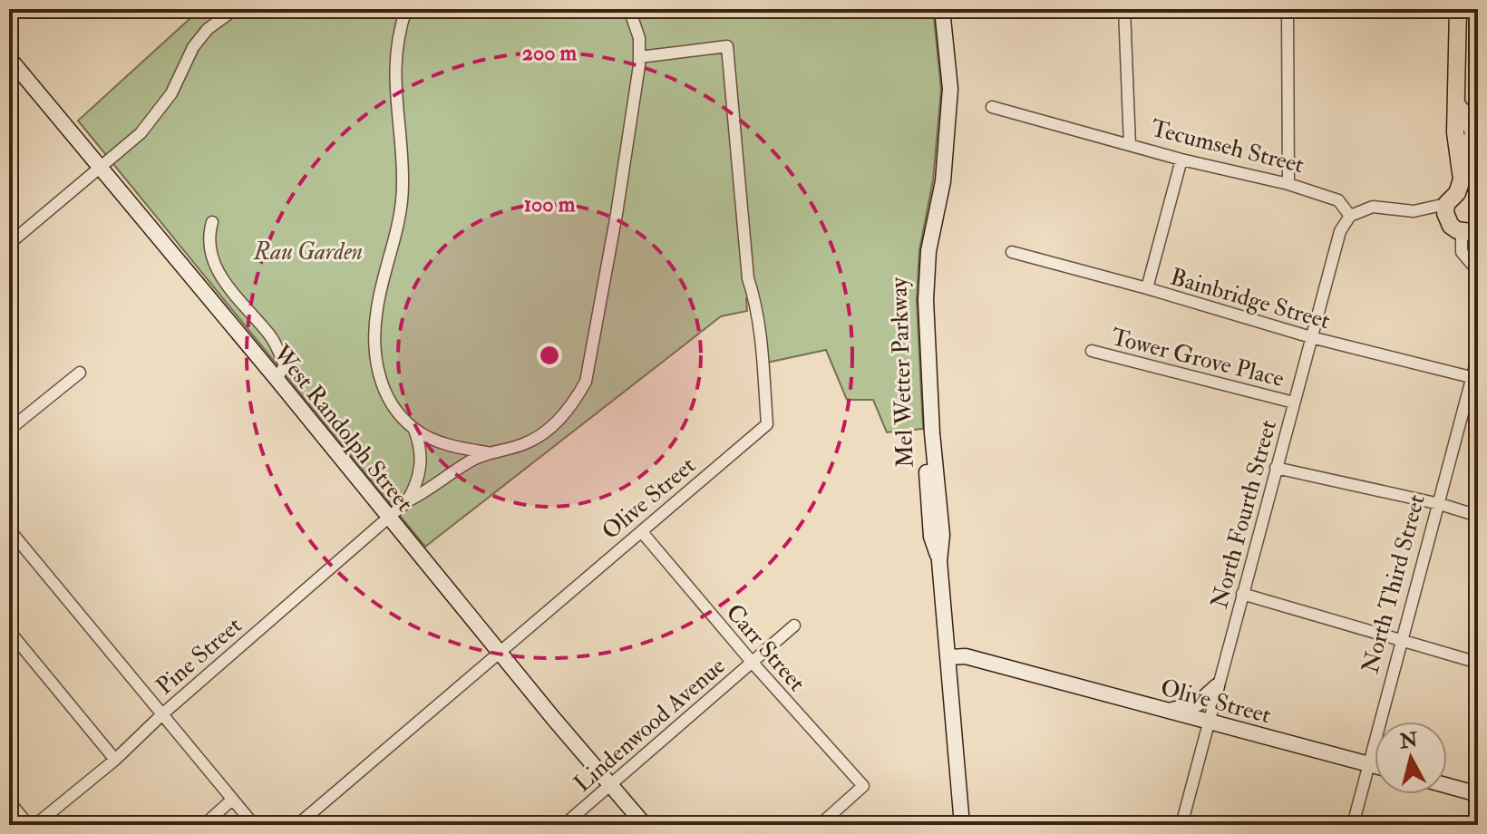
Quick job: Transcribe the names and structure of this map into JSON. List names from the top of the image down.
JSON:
{
  "streets": {
    "street": [
      "Tecumseh Street",
      "Bainbridge Street",
      "Tower Grove Place",
      "Mel Wetter Parkway",
      "West Randolph Street",
      "Olive Street",
      "North Fourth Street",
      "North Third Street",
      "Carr Street",
      "Pine Street",
      "Lindenwood Avenue"
    ]
  },
  "crossings": [
    ["Tecumseh Street", "North Fourth Street"],
    ["Bainbridge Street", "North Fourth Street"],
    ["Bainbridge Street", "North Third Street"],
    ["Tower Grove Place", "North Fourth Street"],
    ["Mel Wetter Parkway", "Olive Street"],
    ["West Randolph Street", "Olive Street"],
    ["West Randolph Street", "Pine Street"],
    ["West Randolph Street", "Lindenwood Avenue"],
    ["Olive Street", "North Fourth Street"],
    ["Olive Street", "North Third Street"],
    ["Olive Street", "Carr Street"],
    ["Carr Street", "Lindenwood Avenue"]
  ],
  "parks": ["Rau Garden"],
  "north": "top",
  "rings": ["200 m", "100 m"]
}
